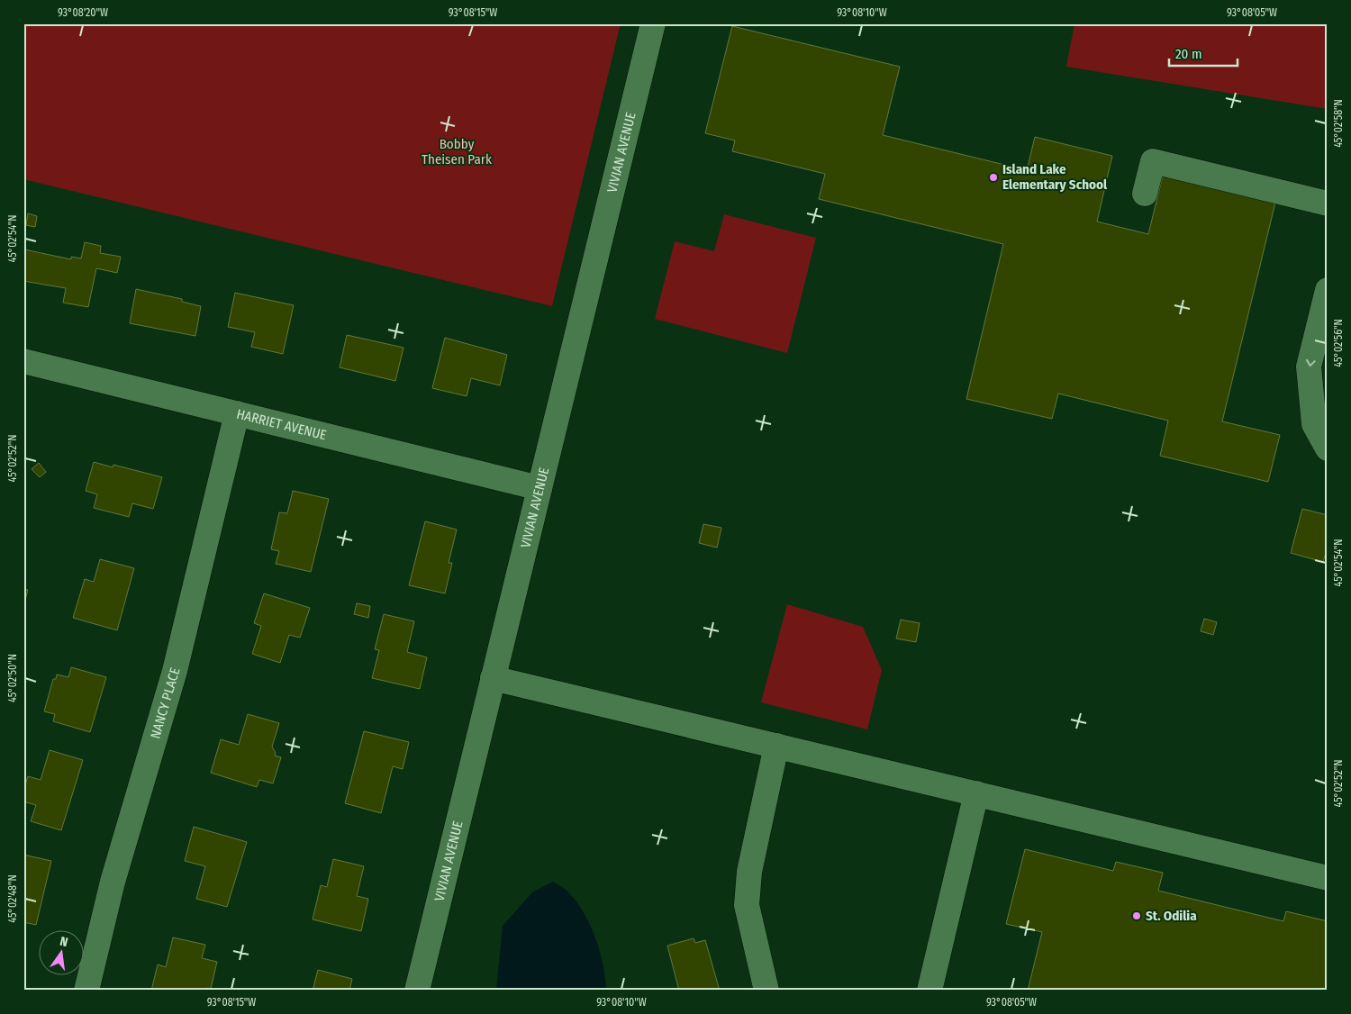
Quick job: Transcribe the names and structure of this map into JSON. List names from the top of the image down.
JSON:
{
  "streets": {
    "street": ["VIVIAN AVENUE", "HARRIET AVENUE", "NANCY PLACE"]
  },
  "crossings": [
    ["VIVIAN AVENUE", "HARRIET AVENUE"],
    ["HARRIET AVENUE", "NANCY PLACE"]
  ],
  "parks": ["Bobby Theisen Park"],
  "places": ["Island Lake Elementary School", "St. Odilia"],
  "scale_bar": "20 m",
  "north": "top",
  "coordinates": [
    "93°08'20\"W",
    "93°08'15\"W",
    "93°08'10\"W",
    "93°08'05\"W",
    "45°02'58\"N",
    "45°02'54\"N",
    "45°02'56\"N",
    "45°02'52\"N",
    "45°02'50\"N",
    "45°02'48\"N"
  ]
}
